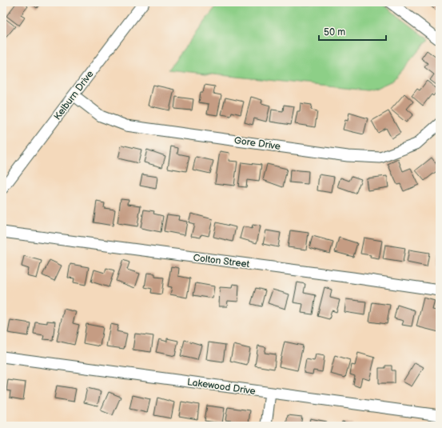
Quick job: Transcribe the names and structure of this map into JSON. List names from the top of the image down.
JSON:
{
  "streets": {
    "street": [
      "Kelburn Drive",
      "Gore Drive",
      "Colton Street",
      "Lakewood Drive"
    ]
  },
  "crossings": [
    ["Kelburn Drive", "Gore Drive"]
  ],
  "scale_bar": "50 m"
}
